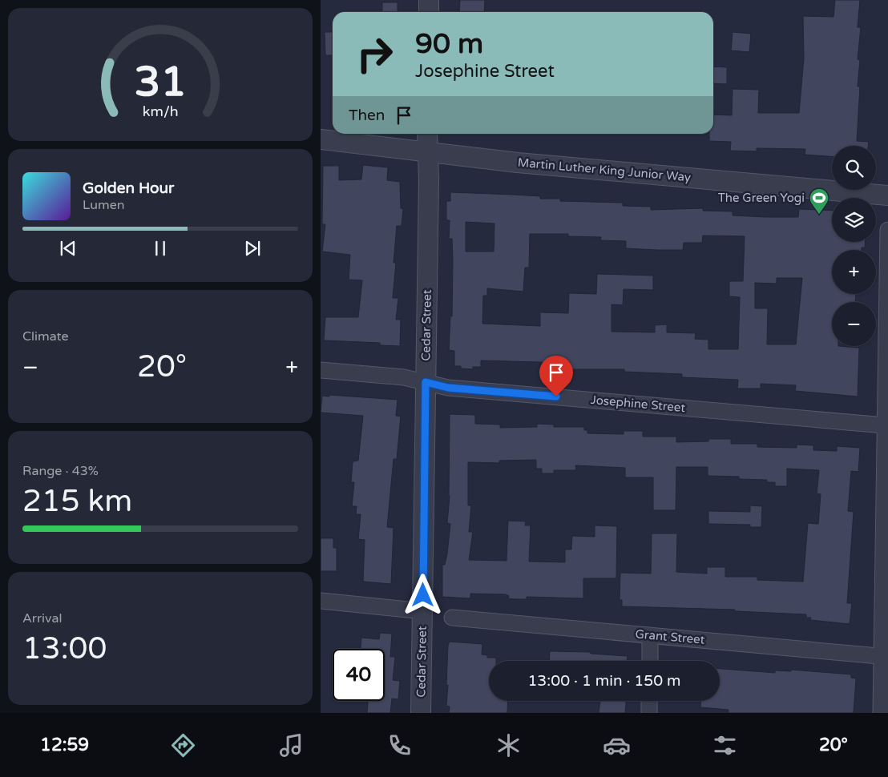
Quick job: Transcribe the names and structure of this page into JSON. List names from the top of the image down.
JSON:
{
  "streets": {
    "street": [
      "Martin Luther King Junior Way",
      "Cedar Street",
      "Josephine Street",
      "Grant Street"
    ]
  },
  "crossings": [
    ["Martin Luther King Junior Way", "Cedar Street"],
    ["Cedar Street", "Josephine Street"]
  ],
  "places": {
    "sports": ["The Green Yogi"]
  },
  "page": {
    "turn": ["90 m", "Josephine Street"],
    "then": "Then",
    "map_buttons": ["+", "−"],
    "song": ["Golden Hour", "Lumen"],
    "tile": [
      "Climate",
      ["Range · 43%", "215 km"],
      ["Arrival", "13:00"]
    ],
    "heat": ["−", "20°", "+"],
    "limit": "40",
    "trip": "13:00 · 1 min · 150 m",
    "tabs": ["12:59", "20°"],
    "gauge": ["31", "km/h"]
  }
}
